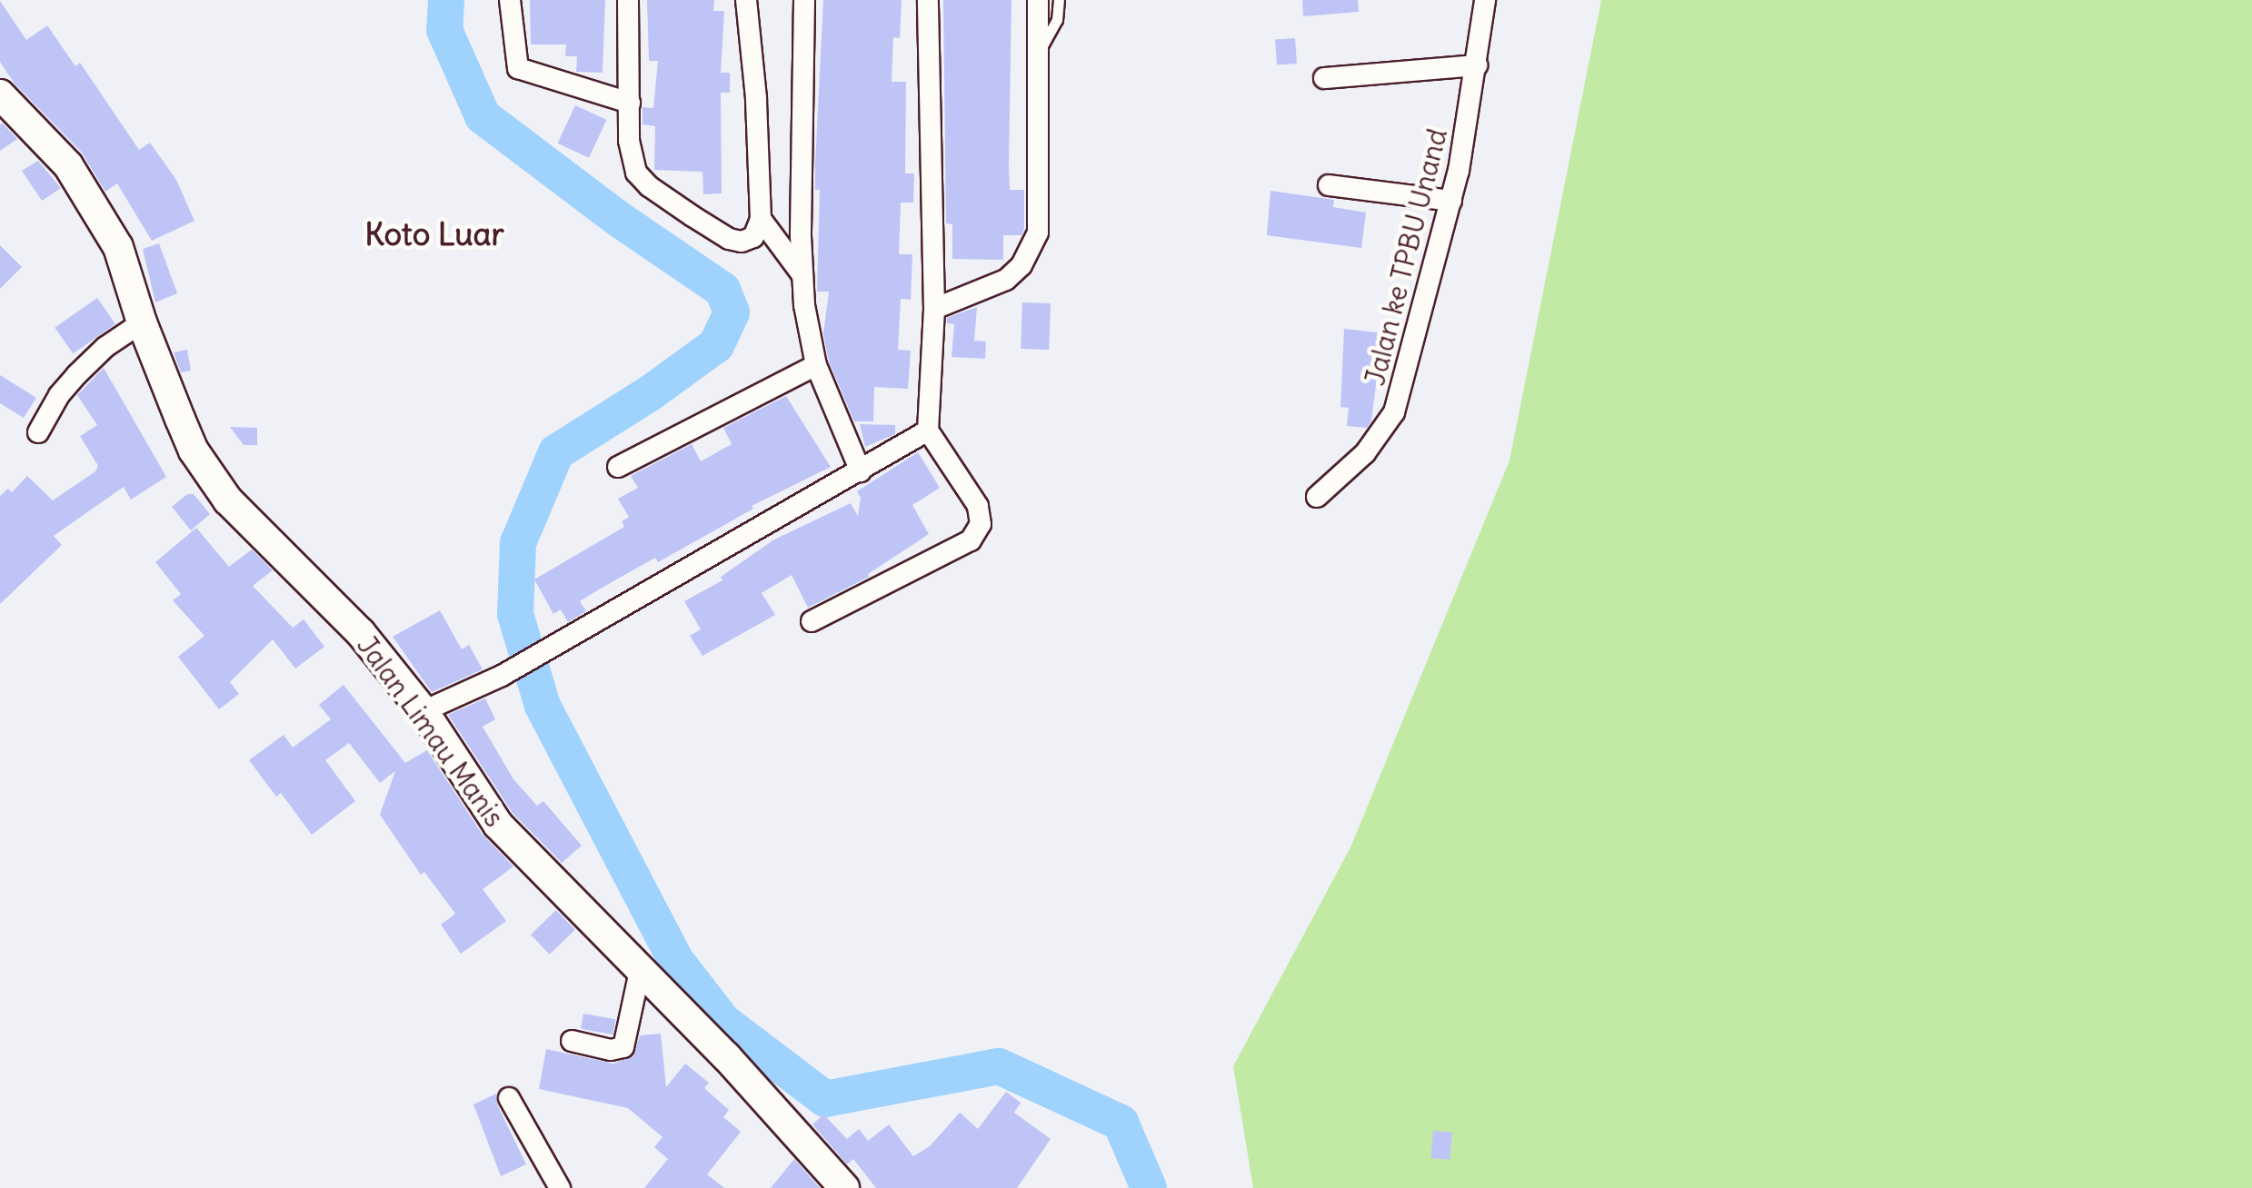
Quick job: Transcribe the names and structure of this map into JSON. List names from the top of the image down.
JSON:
{
  "streets": {
    "street": ["Jalan ke TPBU Unand", "Jalan Limau Manis"]
  },
  "districts": ["Koto Luar"]
}
